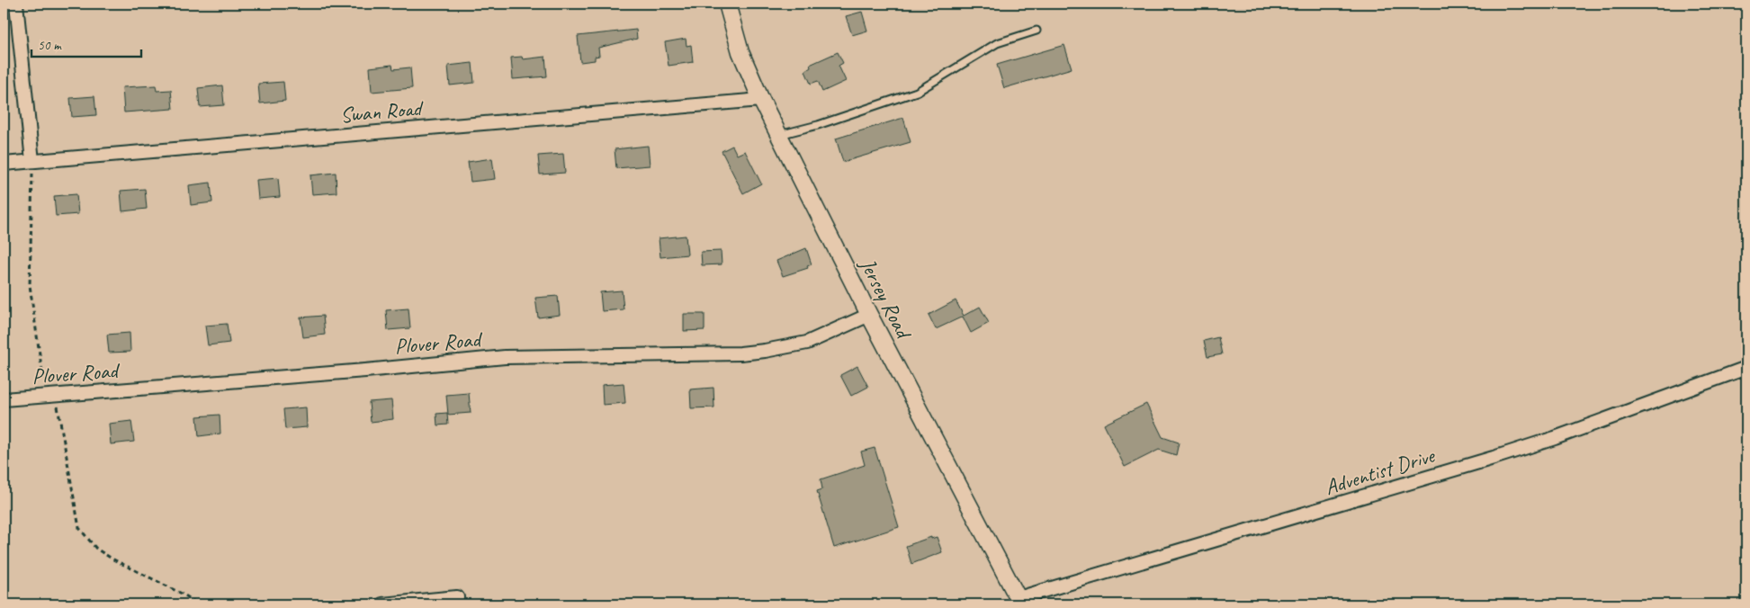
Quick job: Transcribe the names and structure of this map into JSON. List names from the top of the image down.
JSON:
{
  "streets": {
    "street": [
      "Swan Road",
      "Jersey Road",
      "Plover Road",
      "Adventist Drive"
    ]
  },
  "crossings": [
    ["Swan Road", "Jersey Road"],
    ["Jersey Road", "Plover Road"],
    ["Jersey Road", "Adventist Drive"]
  ],
  "scale_bar": "50 m"
}
